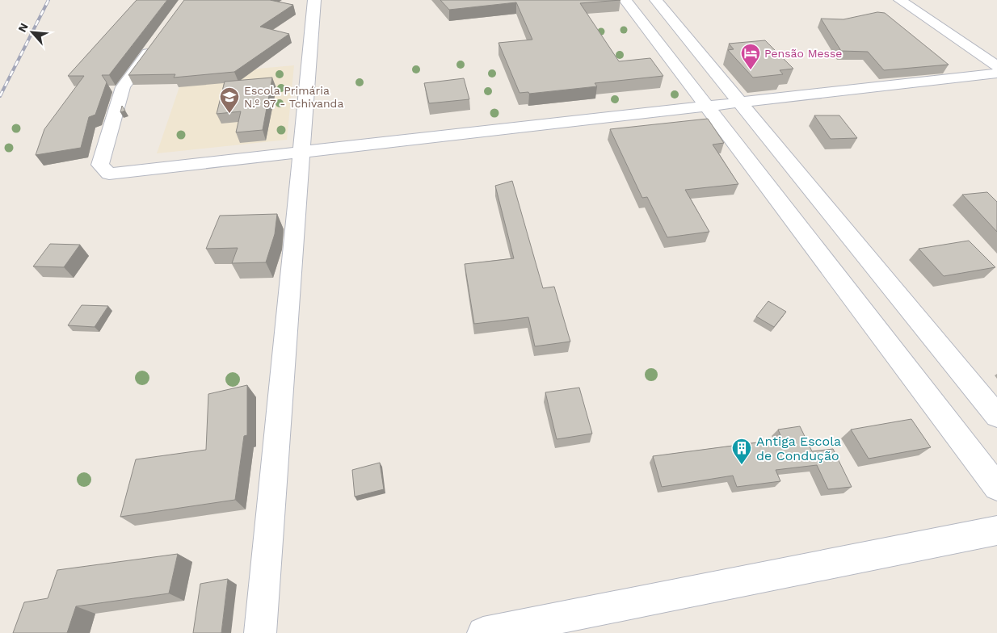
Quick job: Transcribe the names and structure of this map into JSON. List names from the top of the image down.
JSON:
{
  "places": {
    "hotel": ["Pensão Messe"],
    "school or university": ["Escola Primária N.º 97 - Tchivanda"],
    "building": ["Antiga Escola de Condução"]
  },
  "north": "top left"
}
